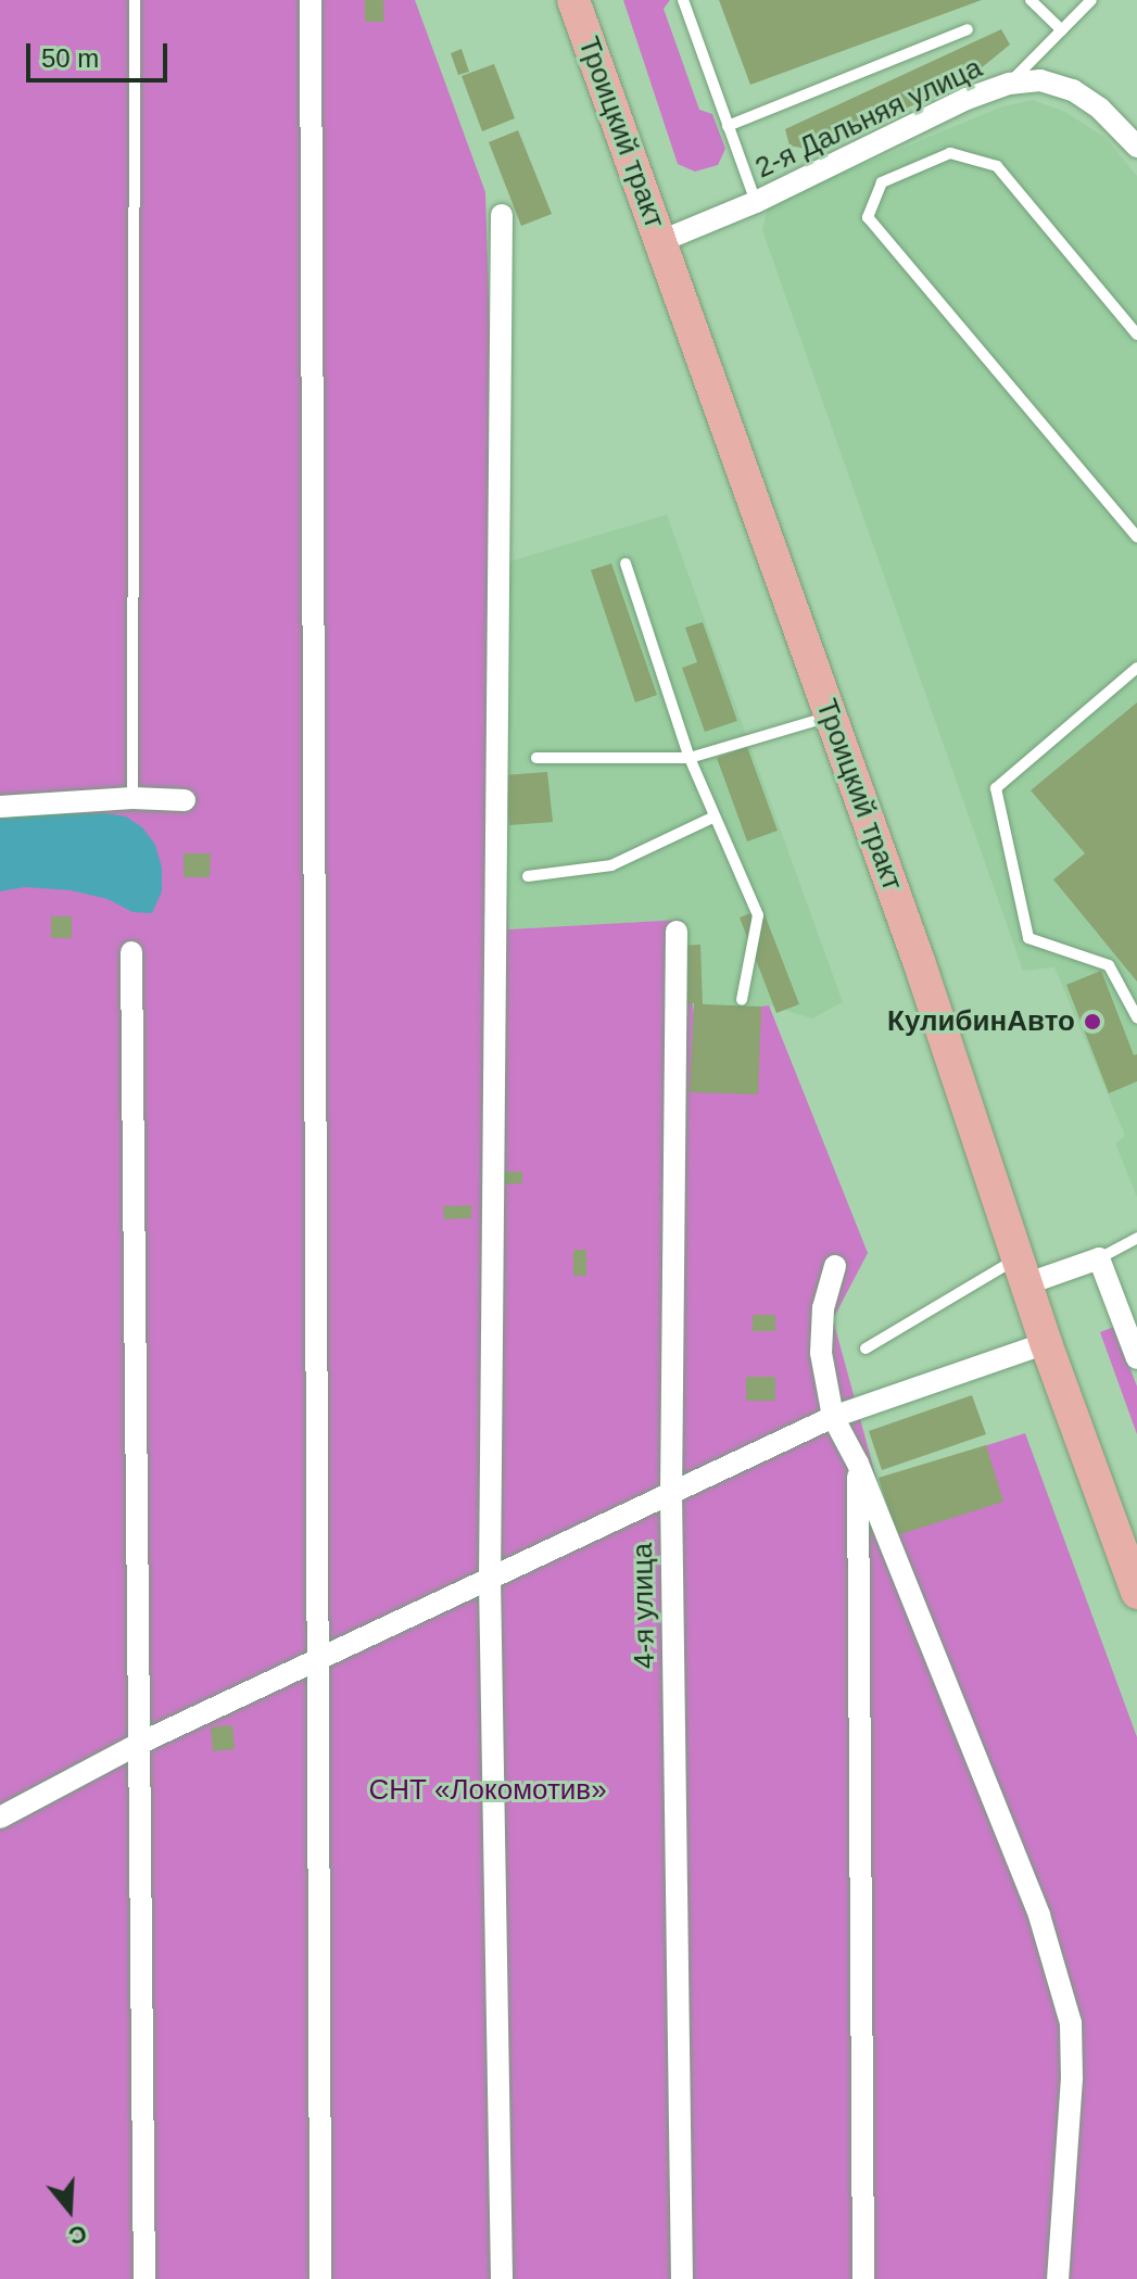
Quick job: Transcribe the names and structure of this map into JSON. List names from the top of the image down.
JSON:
{
  "streets": {
    "main road": ["Троицкий тракт"],
    "street": ["2-я Дальняя улица", "4-я улица"]
  },
  "crossings": [
    ["2-я Дальняя улица", "Троицкий тракт"]
  ],
  "parks": ["СНТ «Локомотив»"],
  "places": ["КулибинАвто"],
  "scale_bar": "50 m",
  "north": "bottom"
}
